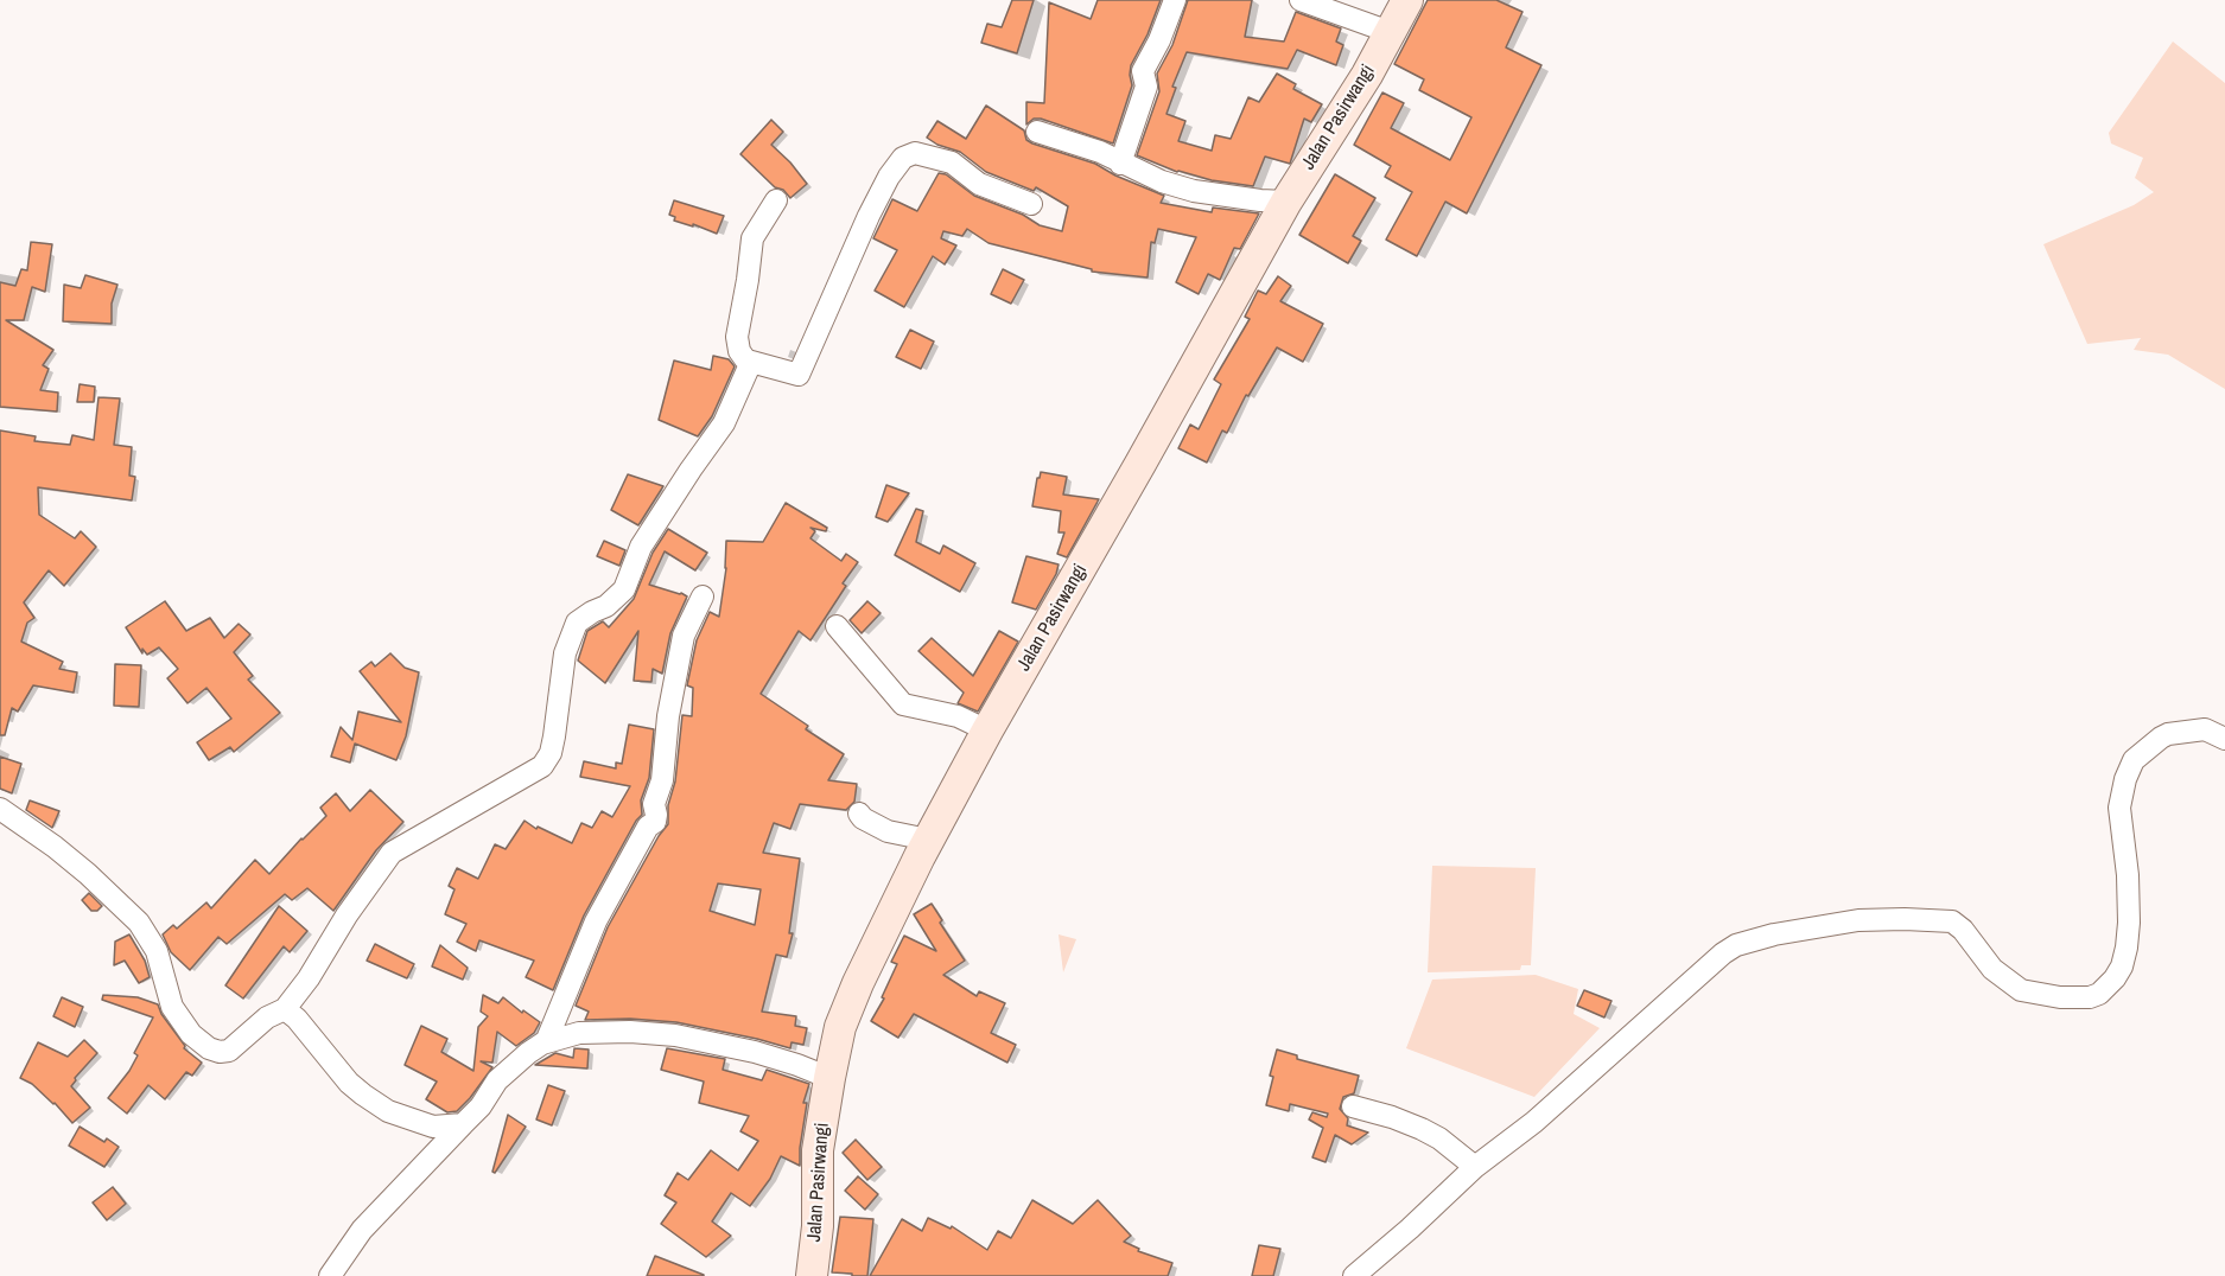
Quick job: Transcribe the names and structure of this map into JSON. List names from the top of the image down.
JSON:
{
  "streets": {
    "street": ["Jalan Pasirwangi"]
  }
}
